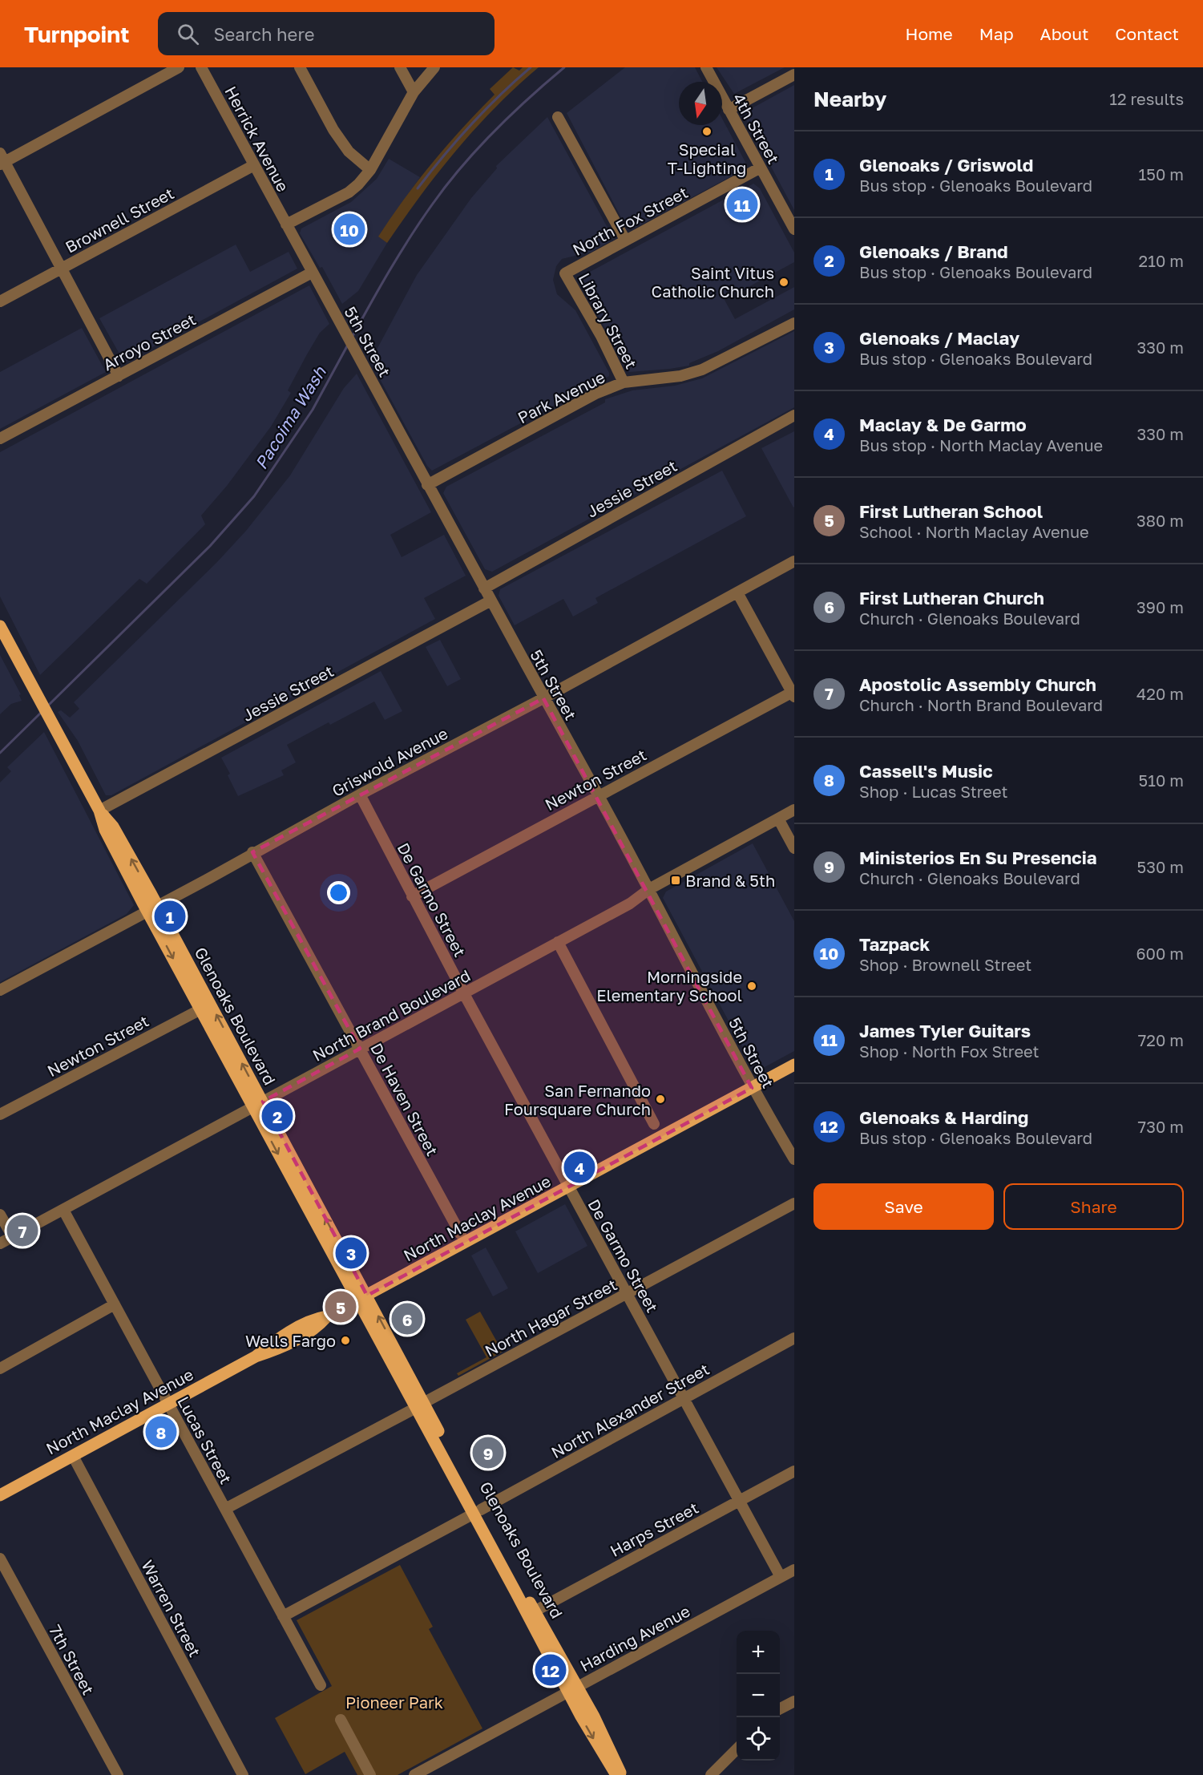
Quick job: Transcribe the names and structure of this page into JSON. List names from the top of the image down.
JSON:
{
  "streets": {
    "main road": ["Glenoaks Boulevard", "North Maclay Avenue"],
    "street": [
      "4th Street",
      "Herrick Avenue",
      "Brownell Street",
      "North Fox Street",
      "Library Street",
      "Arroyo Street",
      "5th Street",
      "Park Avenue",
      "Jessie Street",
      "Griswold Avenue",
      "Newton Street",
      "De Garmo Street",
      "North Brand Boulevard",
      "De Haven Street",
      "North Hagar Street",
      "North Alexander Street",
      "Lucas Street",
      "Harps Street",
      "Warren Street",
      "Harding Avenue",
      "7th Street"
    ]
  },
  "crossings": [
    ["4th Street", "North Fox Street"],
    ["Herrick Avenue", "Brownell Street"],
    ["Herrick Avenue", "5th Street"],
    ["North Fox Street", "Library Street"],
    ["Library Street", "Park Avenue"],
    ["Arroyo Street", "5th Street"],
    ["5th Street", "Park Avenue"],
    ["5th Street", "Jessie Street"],
    ["5th Street", "Griswold Avenue"],
    ["5th Street", "Newton Street"],
    ["5th Street", "North Brand Boulevard"],
    ["5th Street", "North Maclay Avenue"],
    ["Jessie Street", "Glenoaks Boulevard"],
    ["Griswold Avenue", "De Garmo Street"],
    ["Griswold Avenue", "Glenoaks Boulevard"],
    ["Griswold Avenue", "De Haven Street"],
    ["Newton Street", "De Garmo Street"],
    ["Newton Street", "Glenoaks Boulevard"],
    ["De Garmo Street", "North Brand Boulevard"],
    ["De Garmo Street", "North Maclay Avenue"],
    ["De Garmo Street", "North Hagar Street"],
    ["De Garmo Street", "North Alexander Street"],
    ["De Garmo Street", "Harps Street"],
    ["De Garmo Street", "Harding Avenue"],
    ["North Brand Boulevard", "Glenoaks Boulevard"],
    ["North Brand Boulevard", "De Haven Street"],
    ["North Brand Boulevard", "Lucas Street"],
    ["Glenoaks Boulevard", "North Maclay Avenue"],
    ["Glenoaks Boulevard", "North Hagar Street"],
    ["Glenoaks Boulevard", "North Alexander Street"],
    ["Glenoaks Boulevard", "Harps Street"],
    ["Glenoaks Boulevard", "Harding Avenue"],
    ["North Maclay Avenue", "Lucas Street"],
    ["North Maclay Avenue", "Warren Street"],
    ["North Hagar Street", "Lucas Street"],
    ["North Alexander Street", "Lucas Street"]
  ],
  "water": ["Pacoima Wash"],
  "parks": ["Pioneer Park"],
  "places": {
    "other": [
      "Special T-Lighting",
      "Saint Vitus Catholic Church",
      "Morningside Elementary School",
      "San Fernando Foursquare Church",
      "Wells Fargo"
    ],
    "transit": ["Brand & 5th"]
  },
  "north": "bottom",
  "page": {
    "header": "Turnpoint",
    "search": "Search here",
    "nav": [
      "Home",
      "Map",
      "About",
      "Contact"
    ],
    "heading": ["Nearby", "12 results"],
    "list": [
      {
        "mark": "1",
        "name": "Glenoaks / Griswold",
        "note": "Bus stop · Glenoaks Boulevard",
        "value": "150 m"
      },
      {
        "mark": "2",
        "name": "Glenoaks / Brand",
        "note": "Bus stop · Glenoaks Boulevard",
        "value": "210 m"
      },
      {
        "mark": "3",
        "name": "Glenoaks / Maclay",
        "note": "Bus stop · Glenoaks Boulevard",
        "value": "330 m"
      },
      {
        "mark": "4",
        "name": "Maclay & De Garmo",
        "note": "Bus stop · North Maclay Avenue",
        "value": "330 m"
      },
      {
        "mark": "5",
        "name": "First Lutheran School",
        "note": "School · North Maclay Avenue",
        "value": "380 m"
      },
      {
        "mark": "6",
        "name": "First Lutheran Church",
        "note": "Church · Glenoaks Boulevard",
        "value": "390 m"
      },
      {
        "mark": "7",
        "name": "Apostolic Assembly Church",
        "note": "Church · North Brand Boulevard",
        "value": "420 m"
      },
      {
        "mark": "8",
        "name": "Cassell's Music",
        "note": "Shop · Lucas Street",
        "value": "510 m"
      },
      {
        "mark": "9",
        "name": "Ministerios En Su Presencia",
        "note": "Church · Glenoaks Boulevard",
        "value": "530 m"
      },
      {
        "mark": "10",
        "name": "Tazpack",
        "note": "Shop · Brownell Street",
        "value": "600 m"
      },
      {
        "mark": "11",
        "name": "James Tyler Guitars",
        "note": "Shop · North Fox Street",
        "value": "720 m"
      },
      {
        "mark": "12",
        "name": "Glenoaks & Harding",
        "note": "Bus stop · Glenoaks Boulevard",
        "value": "730 m"
      }
    ],
    "pins": [
      "11",
      "10",
      "1",
      "2",
      "4",
      "7",
      "3",
      "5",
      "6",
      "8",
      "9",
      "12"
    ],
    "buttons": ["Save", "Share"],
    "map_buttons": ["+", "−"]
  }
}
